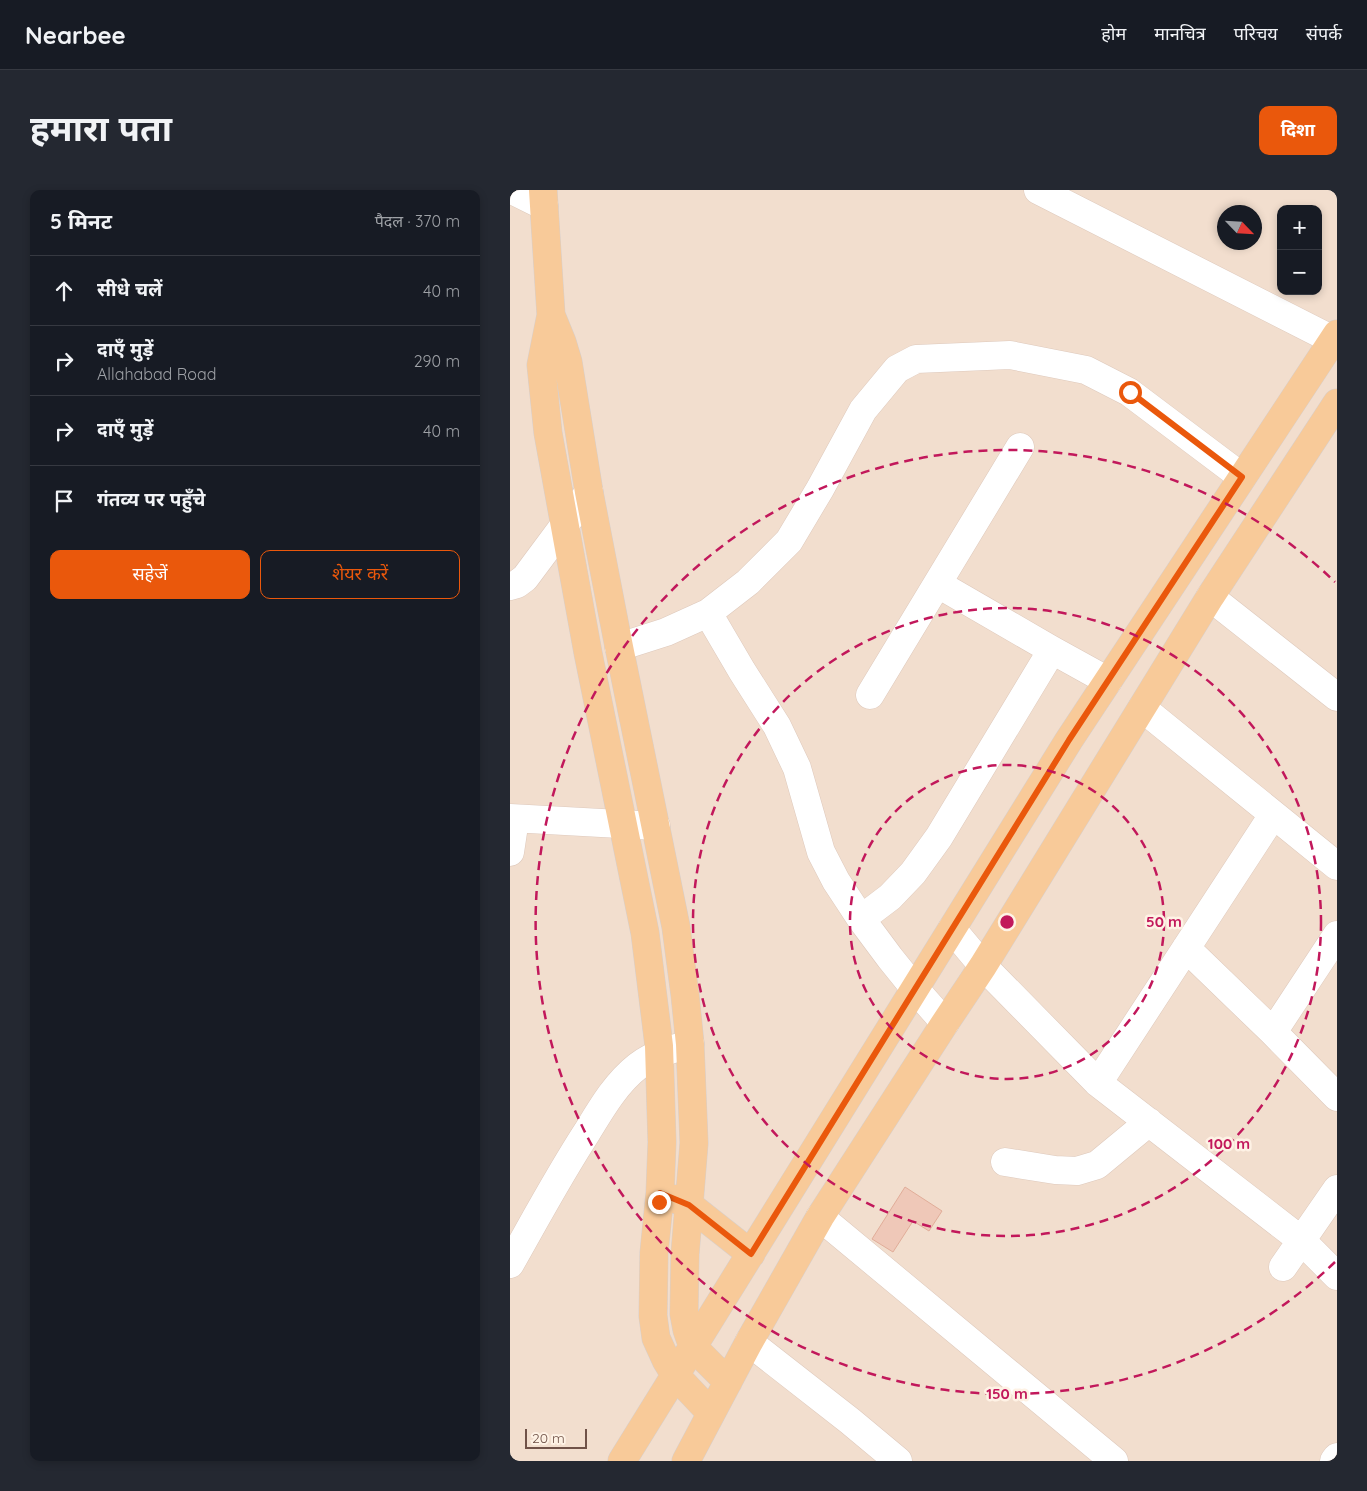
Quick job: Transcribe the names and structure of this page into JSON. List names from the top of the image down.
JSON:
{
  "scale_bar": "20 m",
  "north": "bottom right",
  "page": {
    "header": "Nearbee",
    "nav": [
      "होम",
      "मानचित्र",
      "परिचय",
      "संपर्क"
    ],
    "title": "हमारा पता",
    "buttons": [
      "दिशा",
      ["सहेजें", "शेयर करें"]
    ],
    "heading": ["5 मिनट", "पैदल · 370 m"],
    "map_buttons": ["+", "−"],
    "list": [
      ["सीधे चलें", "40 m"],
      ["दाएँ मुड़ें", "Allahabad Road", "290 m"],
      ["दाएँ मुड़ें", "40 m"],
      "गंतव्य पर पहुँचे"
    ],
    "scale": "20 m"
  },
  "rings": ["50 m", "100 m", "150 m"]
}
